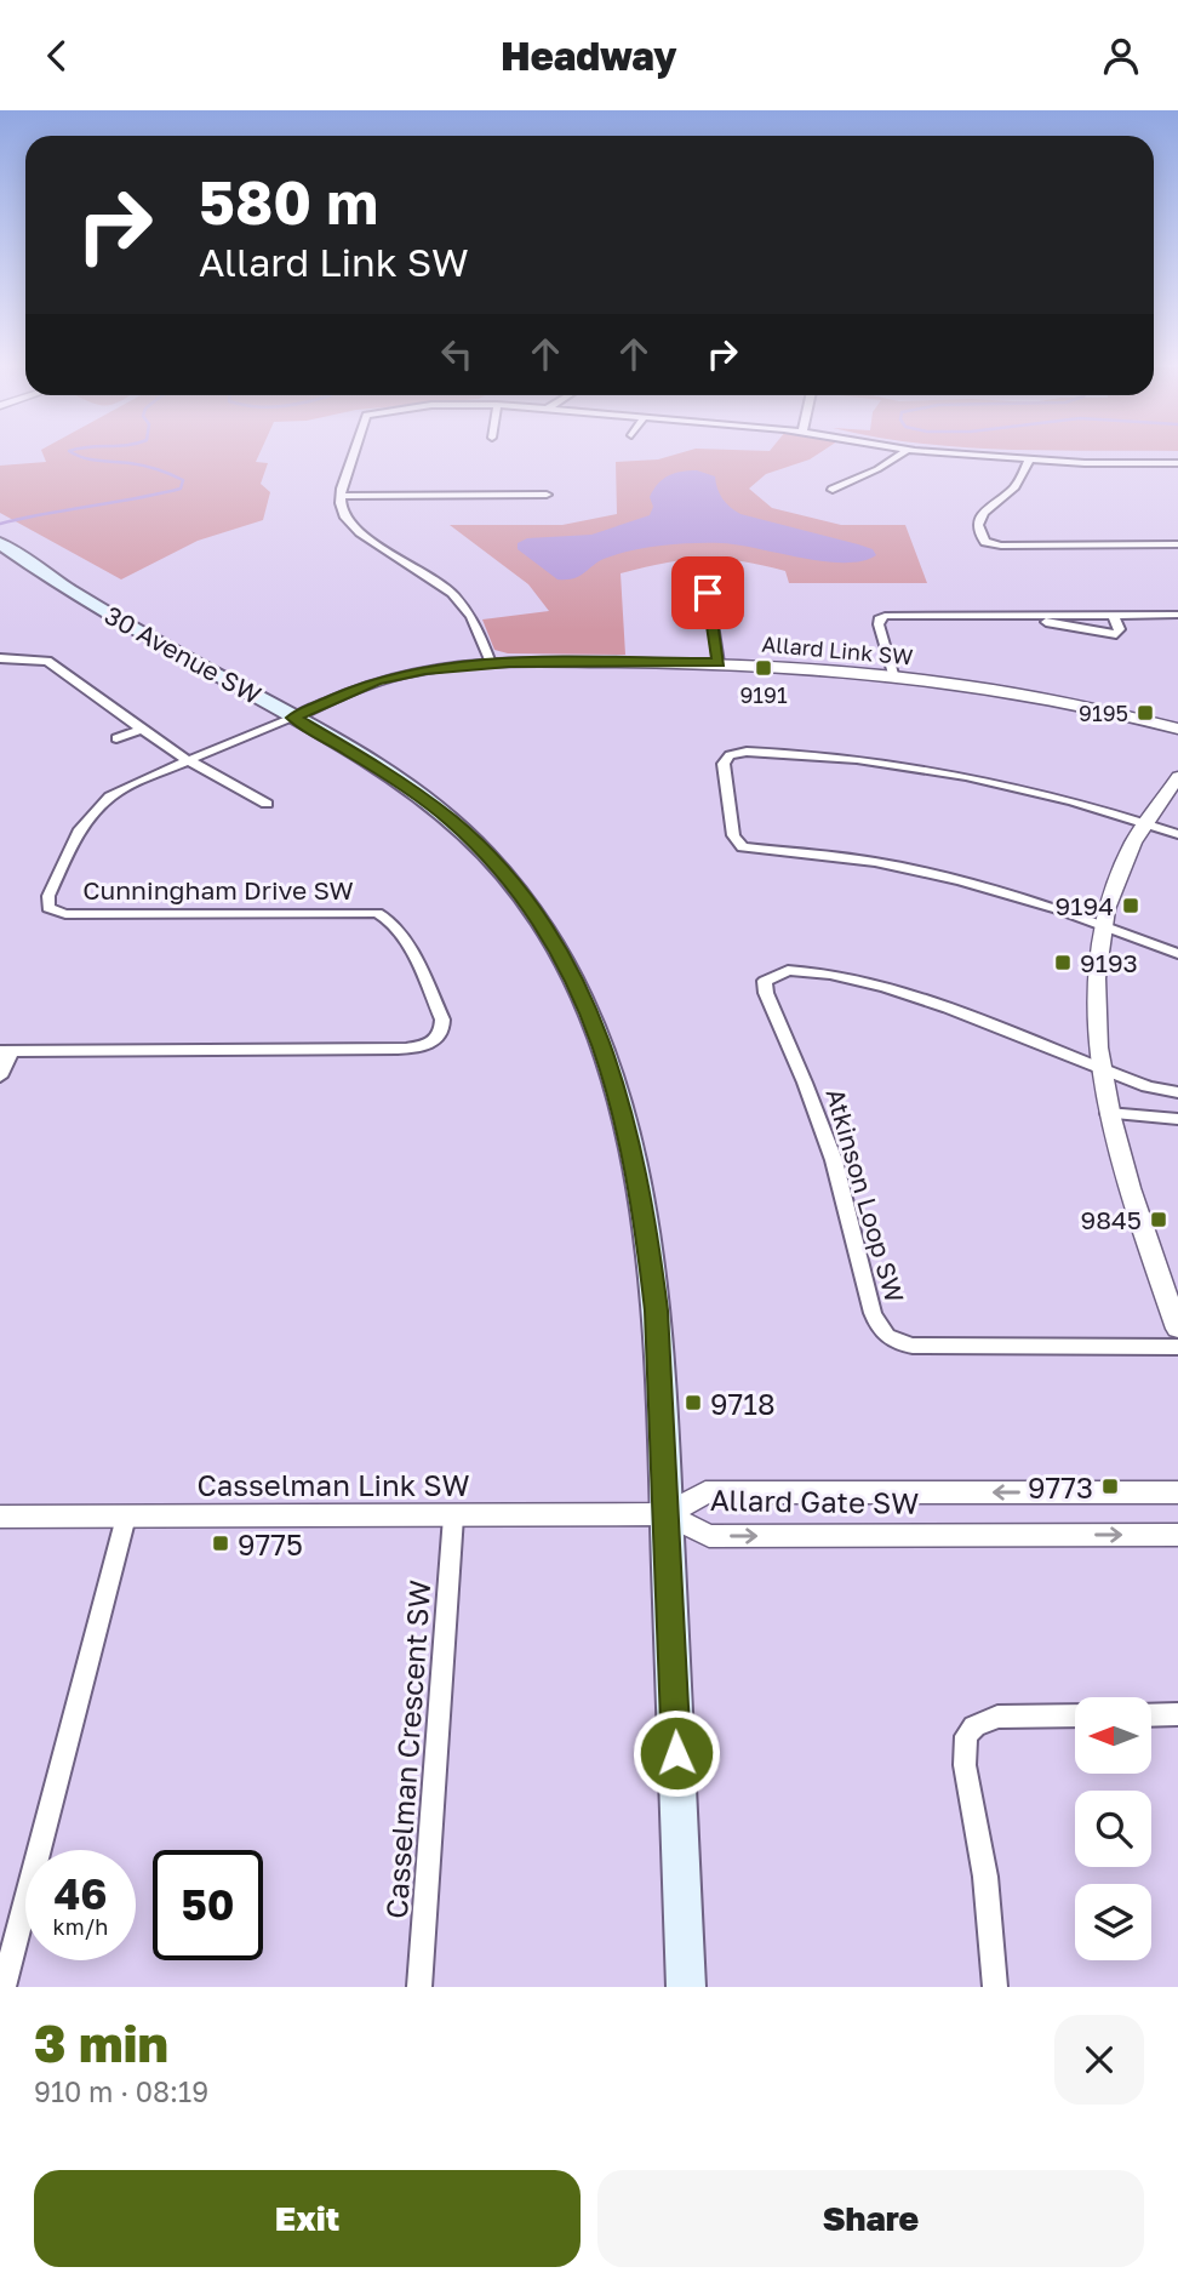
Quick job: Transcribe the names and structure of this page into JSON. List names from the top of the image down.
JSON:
{
  "streets": {
    "main road": ["30 Avenue SW"],
    "street": [
      "Allard Link SW",
      "Cunningham Drive SW",
      "Atkinson Loop SW",
      "Casselman Link SW",
      "Allard Gate SW",
      "Casselman Crescent SW"
    ]
  },
  "crossings": [
    ["Allard Link SW", "30 Avenue SW"],
    ["Allard Link SW", "Cunningham Drive SW"],
    ["30 Avenue SW", "Cunningham Drive SW"],
    ["30 Avenue SW", "Casselman Link SW"],
    ["30 Avenue SW", "Allard Gate SW"],
    ["Casselman Link SW", "Allard Gate SW"],
    ["Casselman Link SW", "Casselman Crescent SW"]
  ],
  "places": {
    "transit": [
      "9191",
      "9195",
      "9194",
      "9193",
      "9845",
      "9718",
      "9773",
      "9775"
    ]
  },
  "north": "left",
  "page": {
    "header": "Headway",
    "turn": ["580 m", "Allard Link SW"],
    "speed": "46 km/h",
    "limit": "50",
    "heading": ["3 min", "910 m · 08:19"],
    "buttons": ["Exit", "Share"]
  }
}
